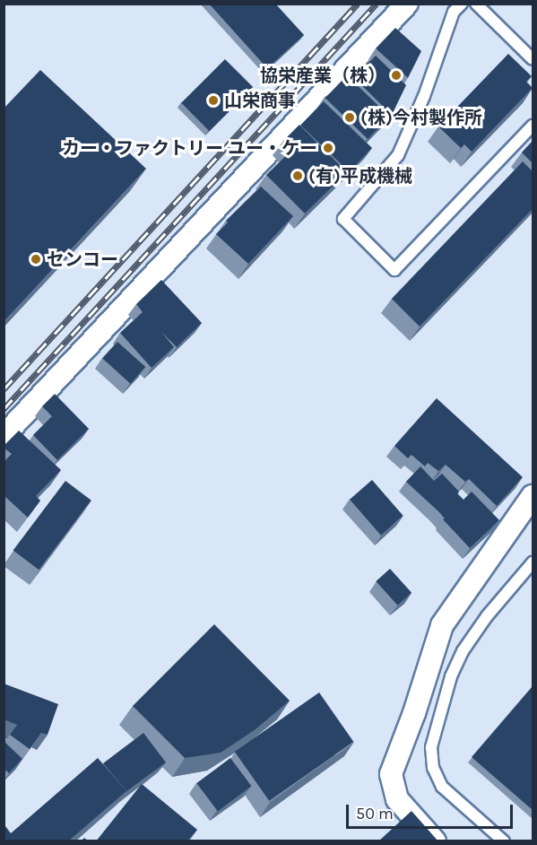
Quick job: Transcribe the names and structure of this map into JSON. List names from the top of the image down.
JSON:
{
  "places": [
    "協栄産業（株）",
    "山栄商事",
    "(株)今村製作所",
    "カー・ファクトリー ユー・ケー",
    "(有)平成機械",
    "センコー"
  ],
  "scale_bar": "50 m"
}
